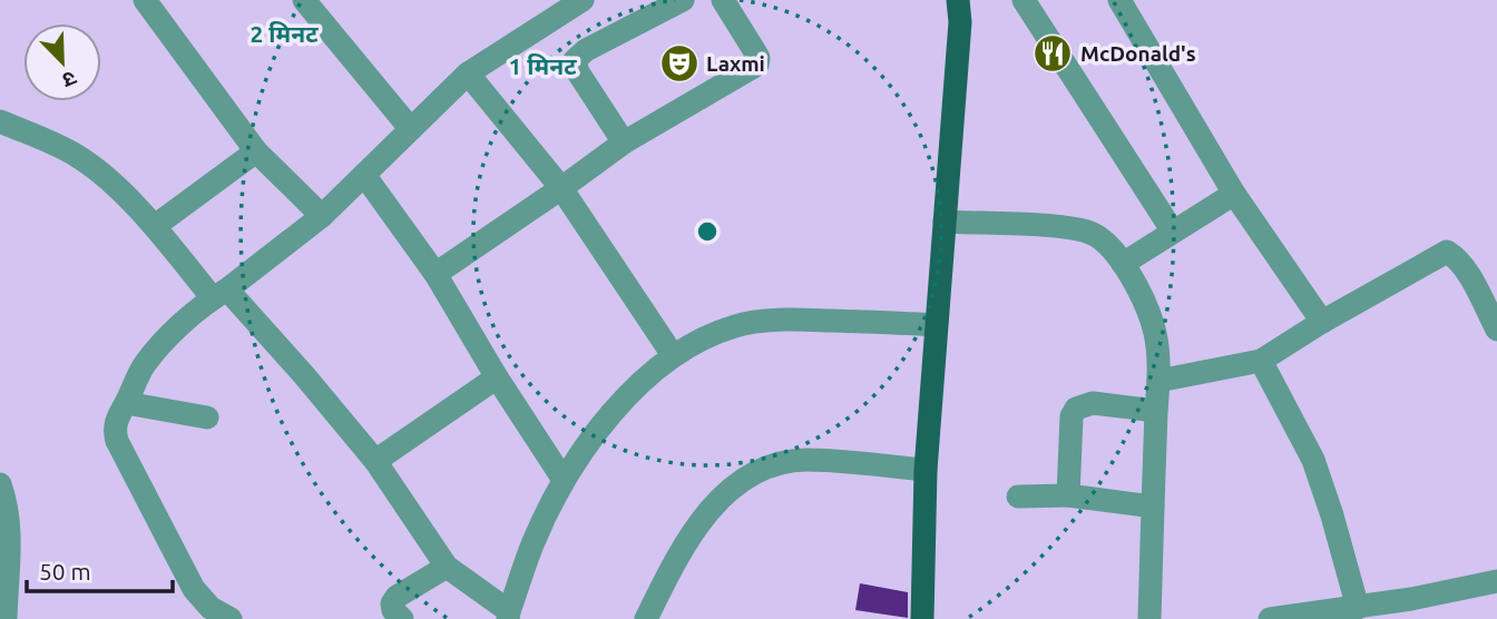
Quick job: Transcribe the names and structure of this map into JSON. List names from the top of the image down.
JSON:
{
  "places": {
    "restaurant": ["McDonald's"],
    "theatre": ["Laxmi"]
  },
  "scale_bar": "50 m",
  "north": "bottom right",
  "rings": ["2 मिनट", "1 मिनट"]
}
